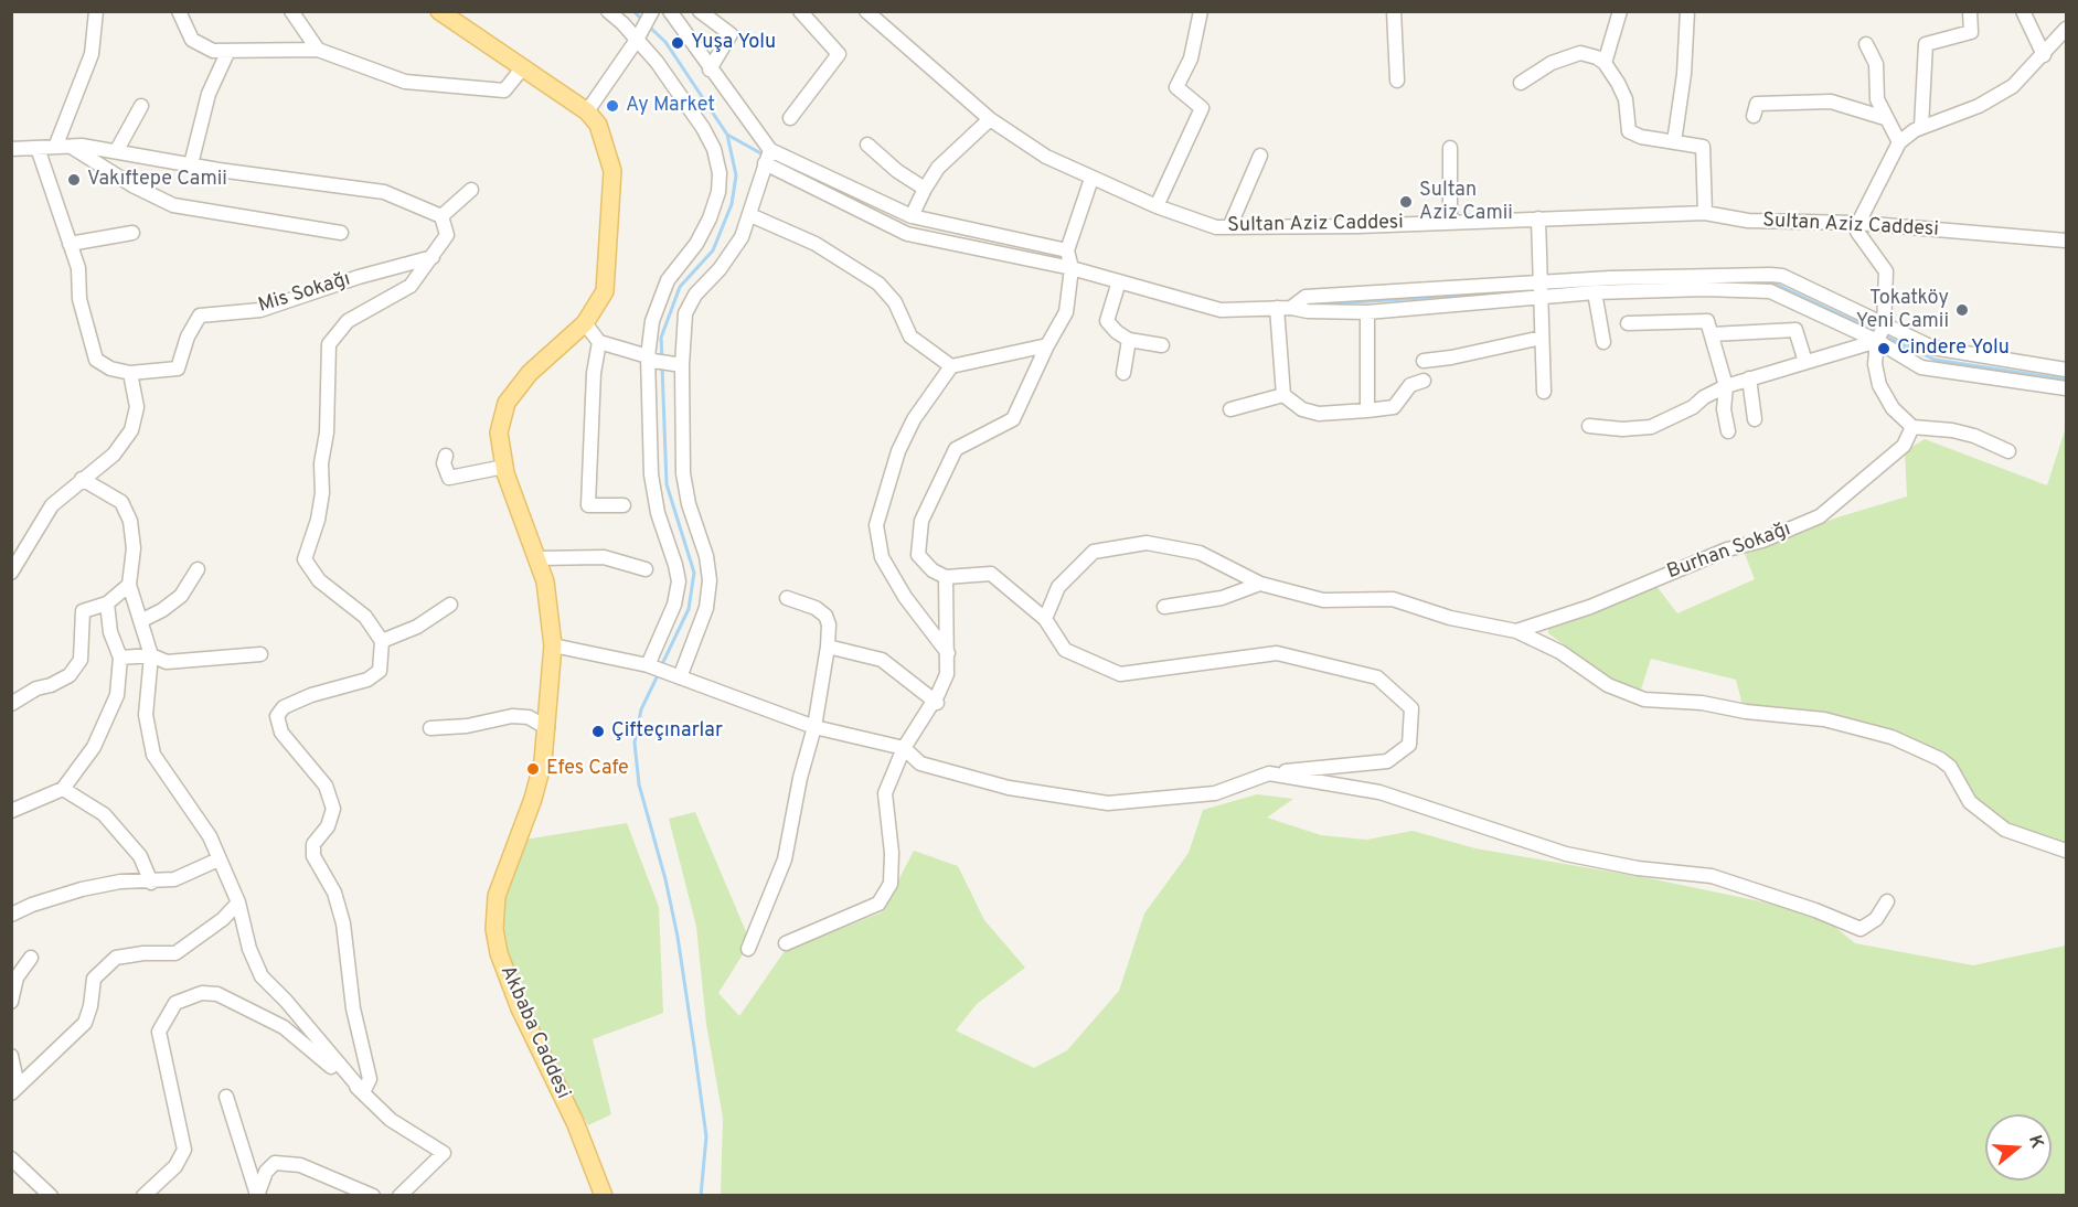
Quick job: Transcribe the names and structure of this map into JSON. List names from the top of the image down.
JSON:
{
  "streets": {
    "main road": ["Akbaba Caddesi"],
    "street": ["Sultan Aziz Caddesi", "Mis Sokağı", "Burhan Sokağı"]
  },
  "places": [
    "Yuşa Yolu",
    "Ay Market",
    "Vakıftepe Camii",
    "Sultan Aziz Camii",
    "Tokatköy Yeni Camii",
    "Cindere Yolu",
    "Çifteçınarlar",
    "Efes Cafe"
  ],
  "north": "right"
}
